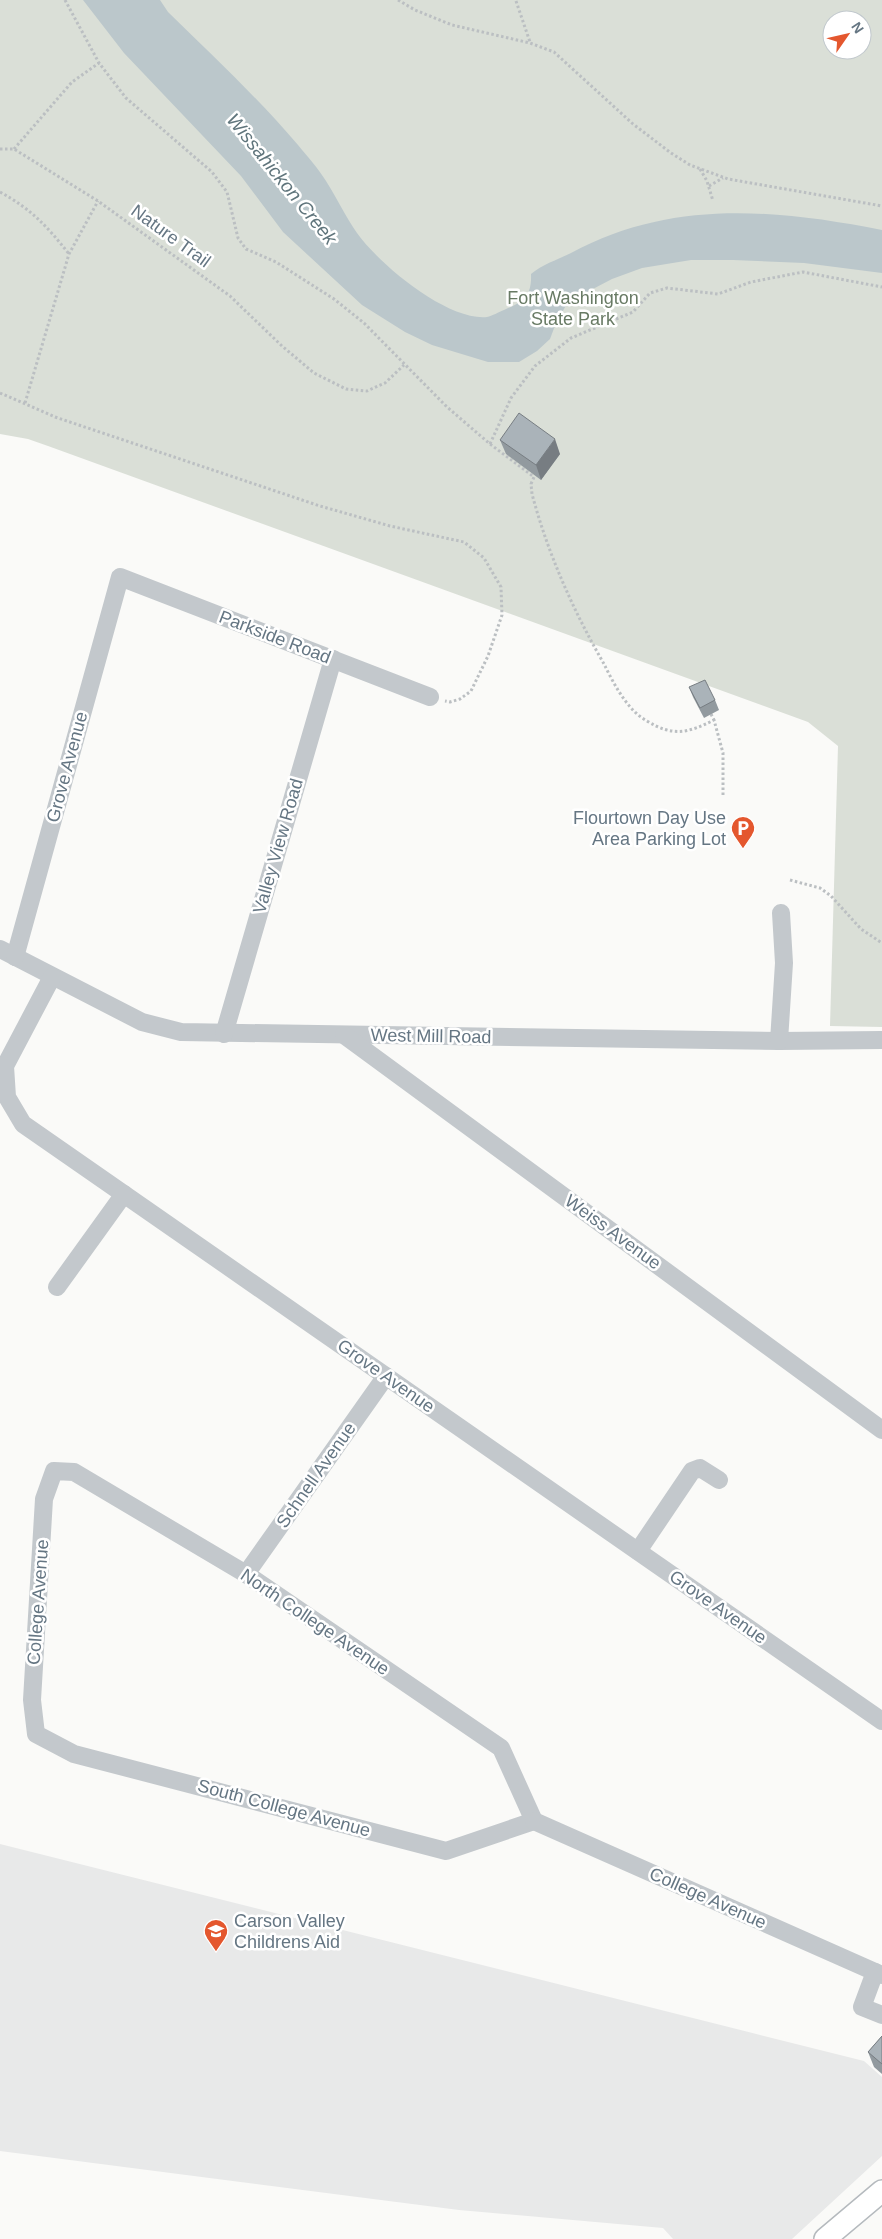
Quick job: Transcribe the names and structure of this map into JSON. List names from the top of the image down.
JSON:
{
  "streets": {
    "street": [
      "Parkside Road",
      "Grove Avenue",
      "Valley View Road",
      "West Mill Road",
      "Weiss Avenue",
      "Schnell Avenue",
      "College Avenue",
      "North College Avenue",
      "South College Avenue"
    ],
    "path": ["Nature Trail"]
  },
  "crossings": [
    ["Parkside Road", "Grove Avenue"],
    ["Parkside Road", "Valley View Road"],
    ["Grove Avenue", "West Mill Road"],
    ["Grove Avenue", "Schnell Avenue"],
    ["Valley View Road", "West Mill Road"],
    ["West Mill Road", "Weiss Avenue"],
    ["Schnell Avenue", "North College Avenue"],
    ["College Avenue", "North College Avenue"],
    ["College Avenue", "South College Avenue"],
    ["North College Avenue", "South College Avenue"]
  ],
  "water": ["Wissahickon Creek"],
  "parks": ["Fort Washington State Park"],
  "places": {
    "parking": ["Flourtown Day Use Area Parking Lot"],
    "school or university": ["Carson Valley Childrens Aid"]
  },
  "north": "top right"
}
